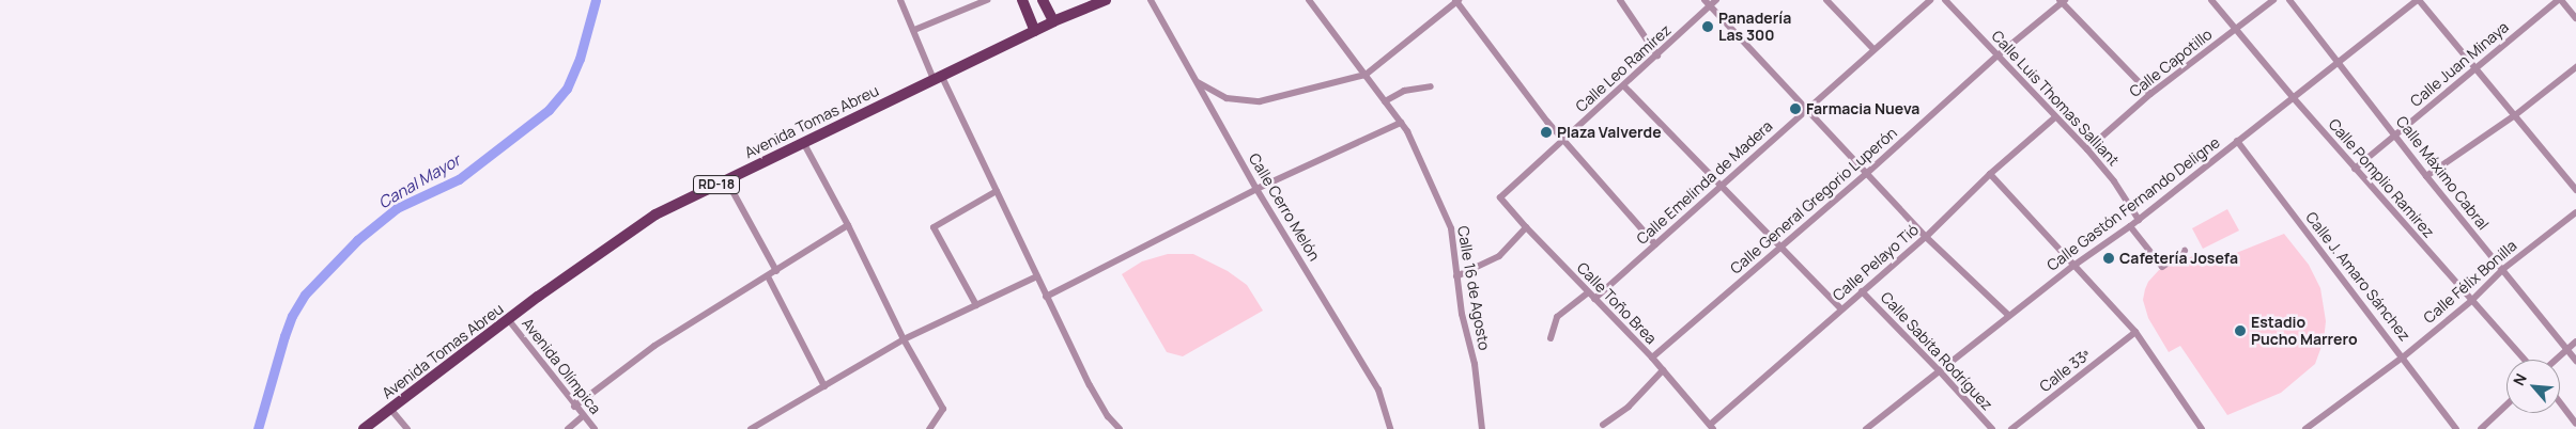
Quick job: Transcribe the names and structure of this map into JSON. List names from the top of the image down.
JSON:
{
  "streets": {
    "main road": ["Avenida Tomas Abreu", "RD-18"],
    "street": [
      "Calle Capotillo",
      "Calle Juan Minaya",
      "Calle Leo Ramírez",
      "Calle Luis Thomas Salliant",
      "Calle Máximo Cabral",
      "Calle Pomplio Ramírez",
      "Calle Emelinda de Madera",
      "Calle General Gregorio Luperón",
      "Calle Gastón Fernando Deligne",
      "Calle Cerro Melón",
      "Calle Pelayo Tió",
      "Calle J. Amaro Sánchez",
      "Calle Félix Bonilla",
      "Calle 16 de Agosto",
      "Calle Toño Brea",
      "Calle Sabita Rodríguez",
      "Avenida Olímpica",
      "Calle 33ª"
    ]
  },
  "crossings": [
    ["Calle Capotillo", "Calle Luis Thomas Salliant"],
    ["Calle Capotillo", "Calle Pomplio Ramírez"],
    ["Calle Juan Minaya", "Calle Máximo Cabral"],
    ["Calle Juan Minaya", "Calle Pomplio Ramírez"],
    ["Calle Leo Ramírez", "Calle Toño Brea"],
    ["Calle Luis Thomas Salliant", "Calle General Gregorio Luperón"],
    ["Calle Luis Thomas Salliant", "Calle Gastón Fernando Deligne"],
    ["Calle Luis Thomas Salliant", "Calle Pelayo Tió"],
    ["Avenida Tomas Abreu", "Avenida Olímpica"],
    ["Calle Máximo Cabral", "Calle Gastón Fernando Deligne"],
    ["Calle Máximo Cabral", "Calle Félix Bonilla"],
    ["Calle Pomplio Ramírez", "Calle Gastón Fernando Deligne"],
    ["Calle Pomplio Ramírez", "Calle Félix Bonilla"],
    ["Calle Emelinda de Madera", "Calle Toño Brea"],
    ["Calle General Gregorio Luperón", "Calle Toño Brea"],
    ["Calle Gastón Fernando Deligne", "Calle J. Amaro Sánchez"],
    ["Calle Gastón Fernando Deligne", "Calle Sabita Rodríguez"],
    ["Calle Pelayo Tió", "Calle Toño Brea"],
    ["Calle Pelayo Tió", "Calle Sabita Rodríguez"],
    ["Calle J. Amaro Sánchez", "Calle Félix Bonilla"]
  ],
  "water": ["Canal Mayor"],
  "places": [
    "Panadería Las 300",
    "Farmacia Nueva",
    "Plaza Valverde",
    "Cafetería Josefa",
    "Estadio Pucho Marrero"
  ],
  "north": "top left"
}
